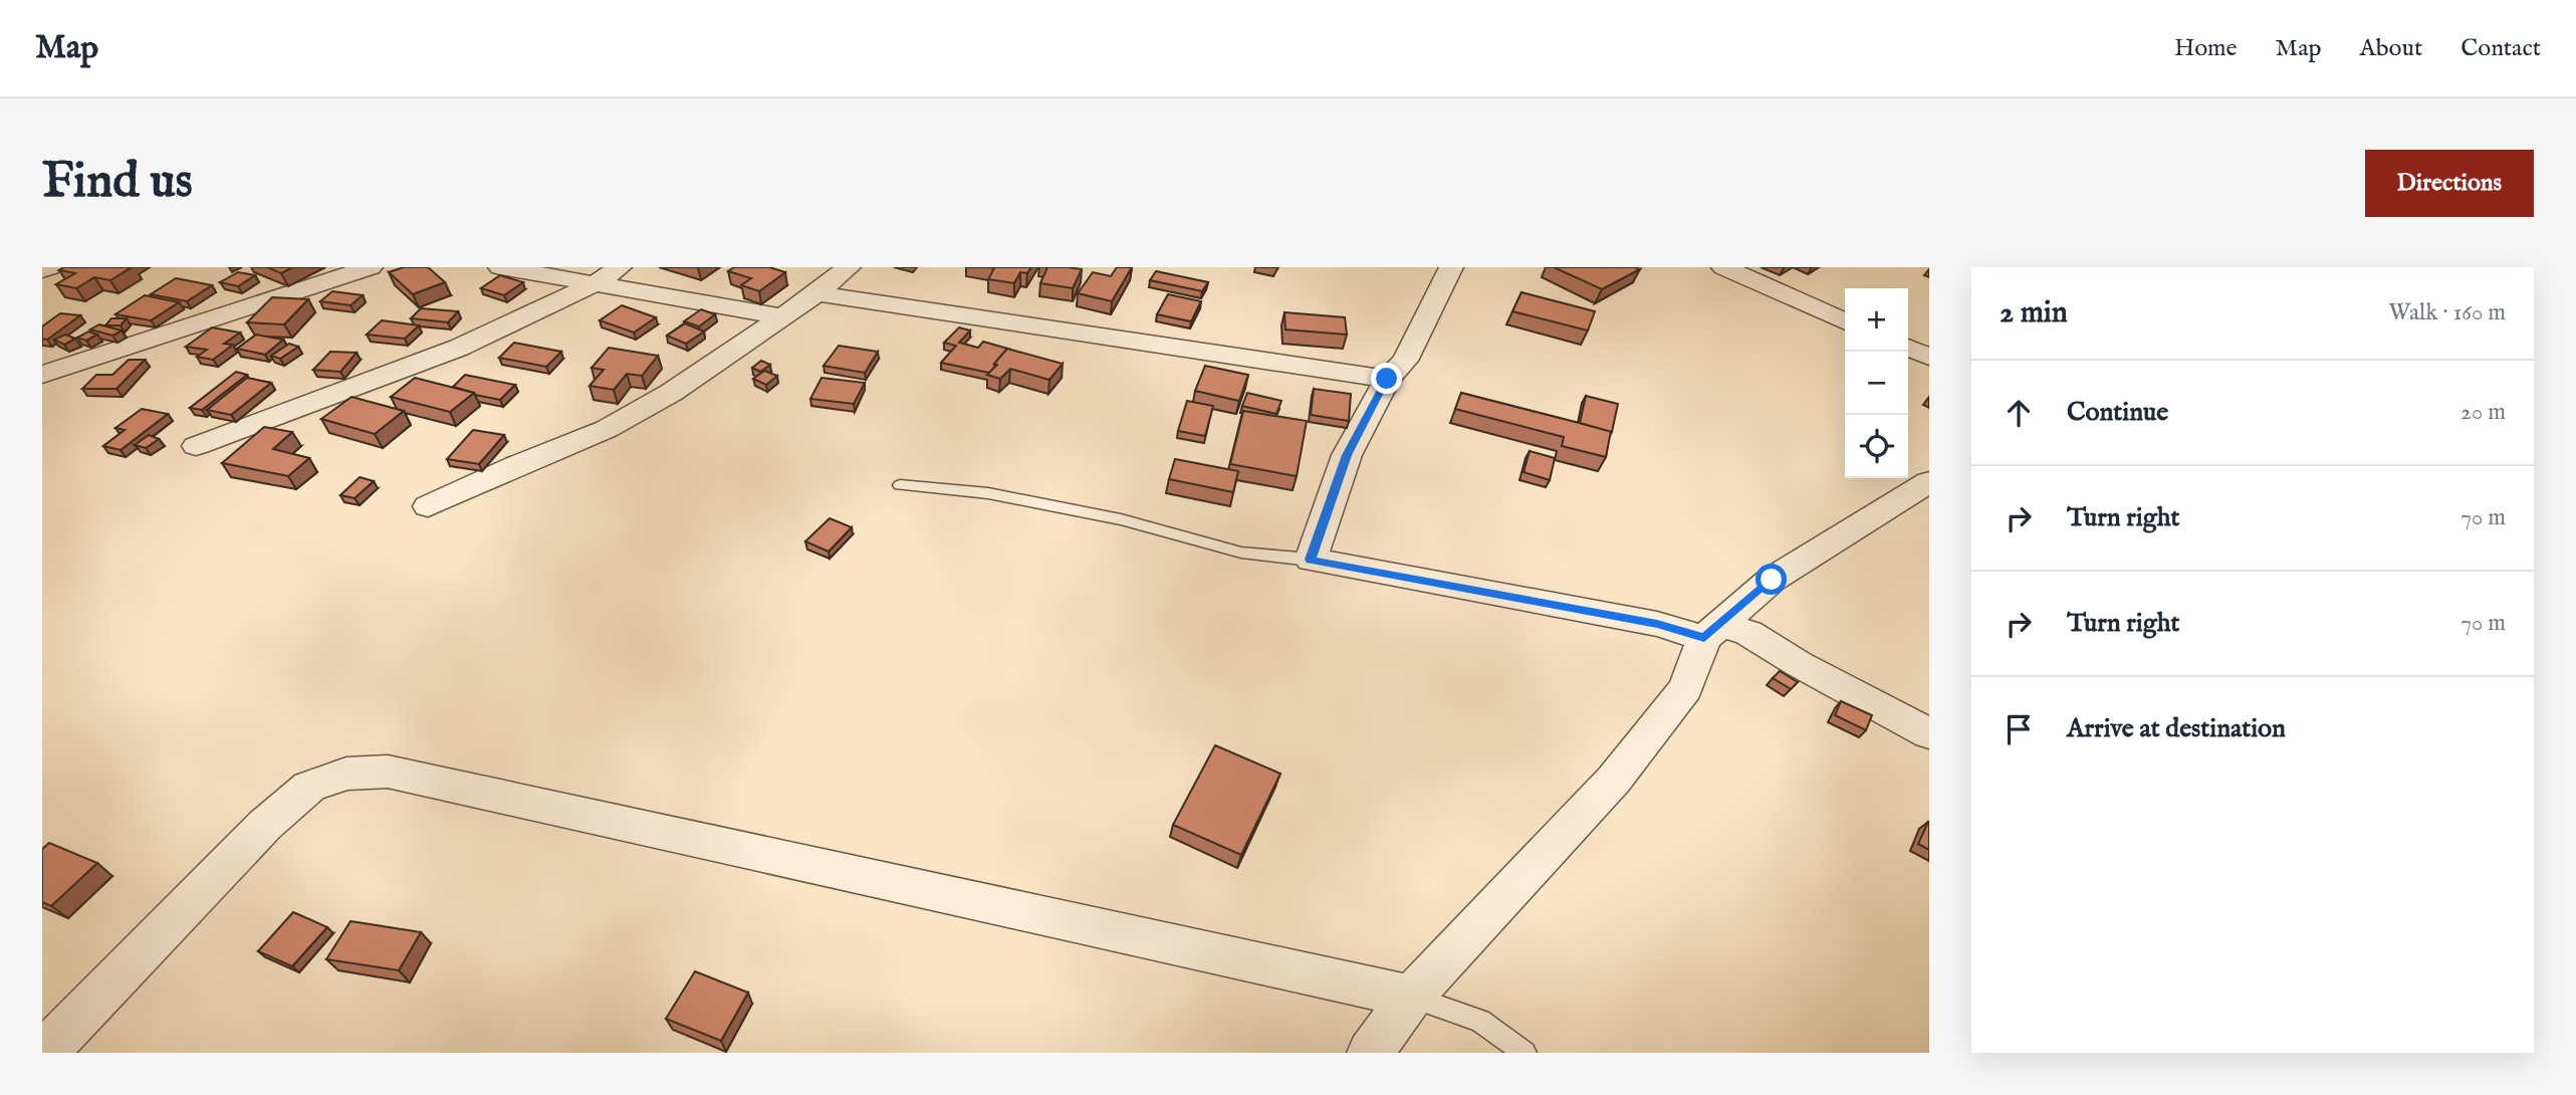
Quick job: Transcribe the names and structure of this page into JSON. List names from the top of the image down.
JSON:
{
  "page": {
    "header": "Map",
    "nav": [
      "Home",
      "Map",
      "About",
      "Contact"
    ],
    "buttons": "Directions",
    "title": "Find us",
    "heading": ["2 min", "Walk · 160 m"],
    "map_buttons": ["+", "−"],
    "list": [
      ["Continue", "20 m"],
      ["Turn right", "70 m"],
      ["Turn right", "70 m"],
      "Arrive at destination"
    ]
  }
}
